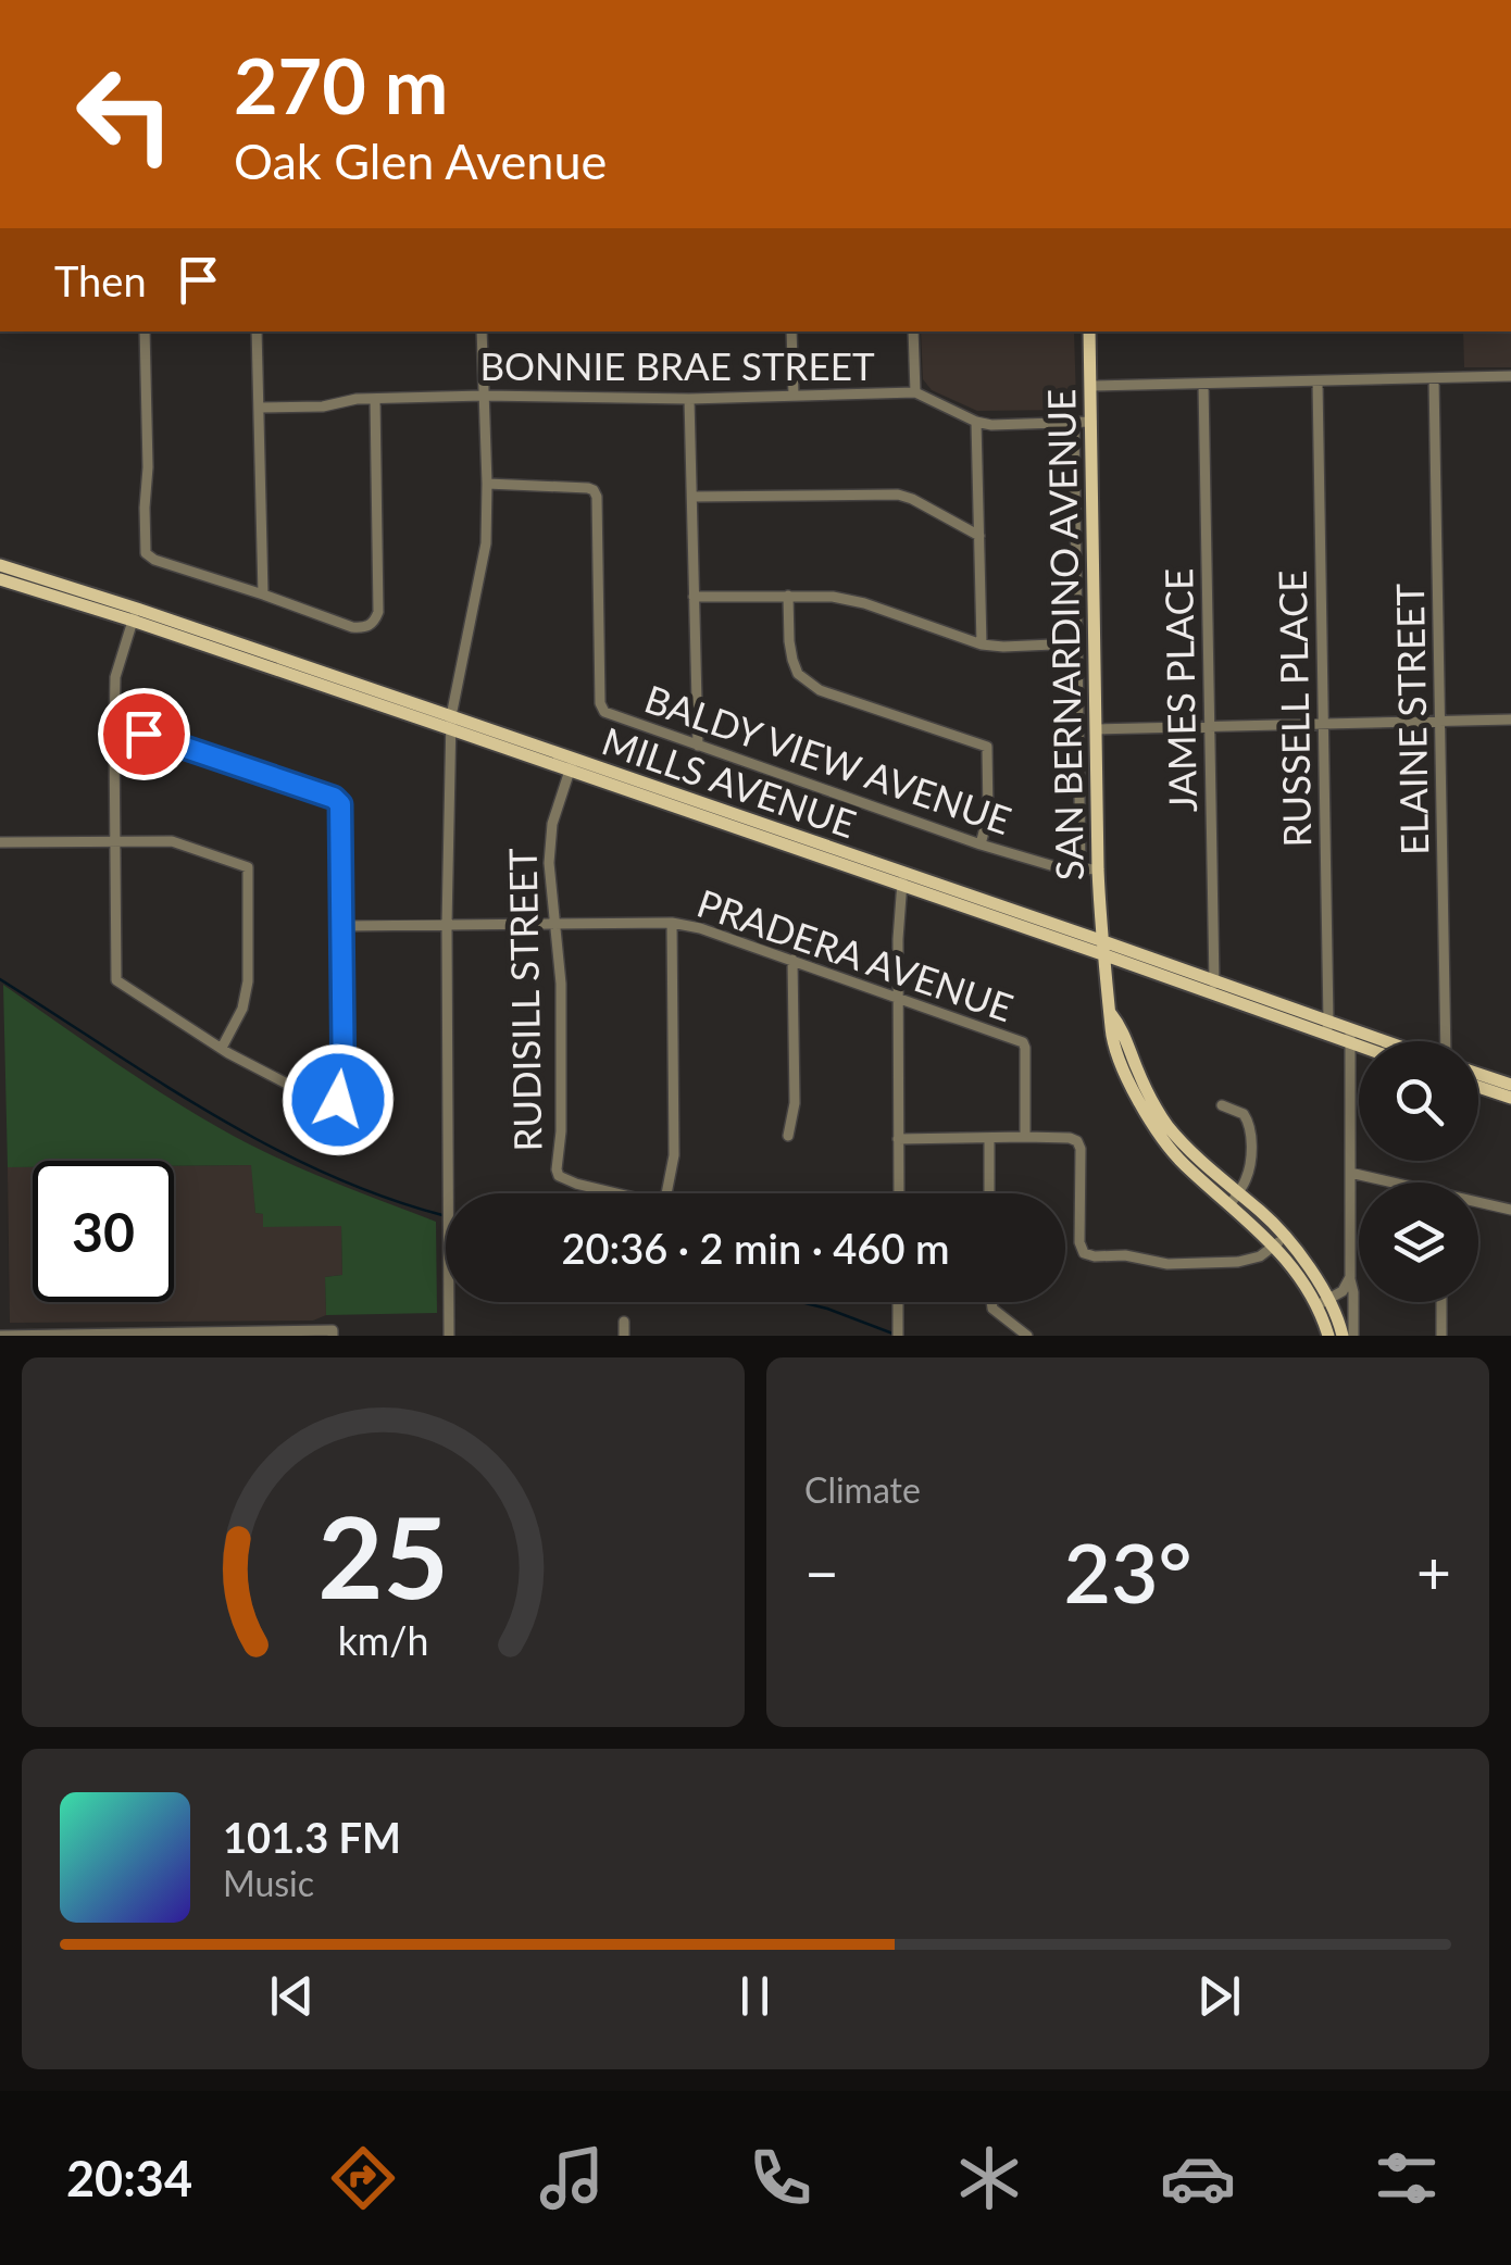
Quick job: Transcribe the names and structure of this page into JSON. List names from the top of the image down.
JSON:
{
  "streets": {
    "main road": ["SAN BERNARDINO AVENUE", "MILLS AVENUE"],
    "street": [
      "BONNIE BRAE STREET",
      "JAMES PLACE",
      "RUSSELL PLACE",
      "ELAINE STREET",
      "BALDY VIEW AVENUE",
      "PRADERA AVENUE",
      "RUDISILL STREET"
    ]
  },
  "crossings": [
    ["BONNIE BRAE STREET", "SAN BERNARDINO AVENUE"],
    ["SAN BERNARDINO AVENUE", "BALDY VIEW AVENUE"],
    ["SAN BERNARDINO AVENUE", "MILLS AVENUE"],
    ["JAMES PLACE", "MILLS AVENUE"],
    ["RUSSELL PLACE", "MILLS AVENUE"],
    ["MILLS AVENUE", "RUDISILL STREET"],
    ["PRADERA AVENUE", "RUDISILL STREET"]
  ],
  "page": {
    "turn": ["270 m", "Oak Glen Avenue"],
    "then": "Then",
    "limit": "30",
    "trip": "20:36 · 2 min · 460 m",
    "tile": "Climate",
    "heat": ["−", "23°", "+"],
    "song": ["101.3 FM", "Music"],
    "tabs": "20:34",
    "gauge": ["25", "km/h"]
  }
}
